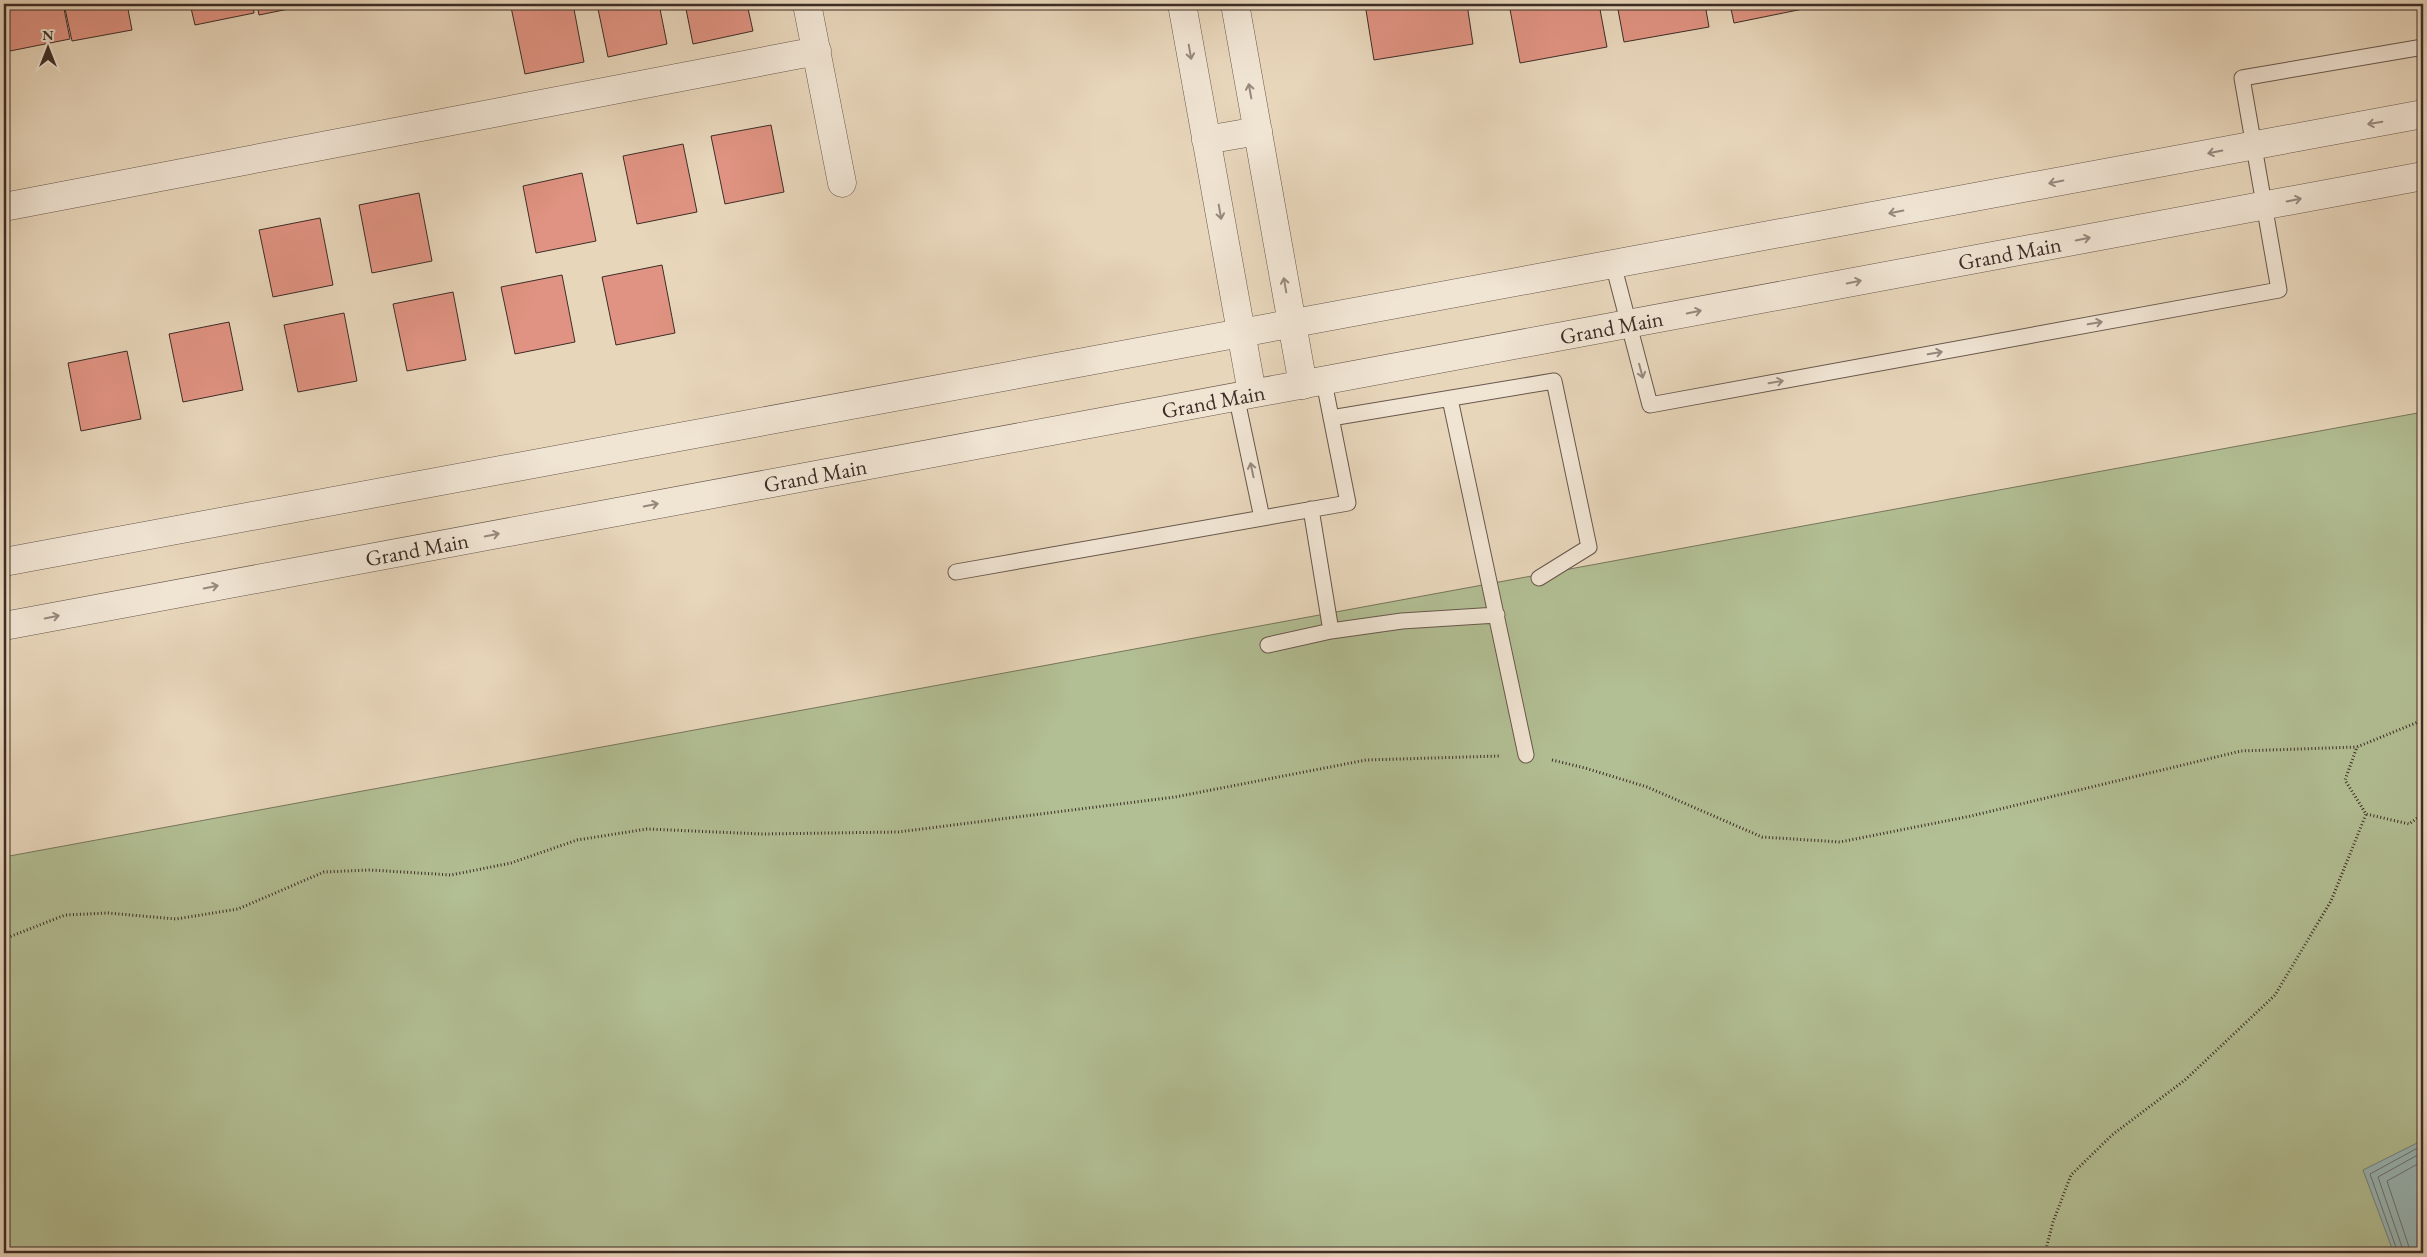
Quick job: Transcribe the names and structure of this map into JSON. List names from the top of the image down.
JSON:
{
  "streets": {
    "street": ["Grand Main"]
  },
  "north": "top"
}
